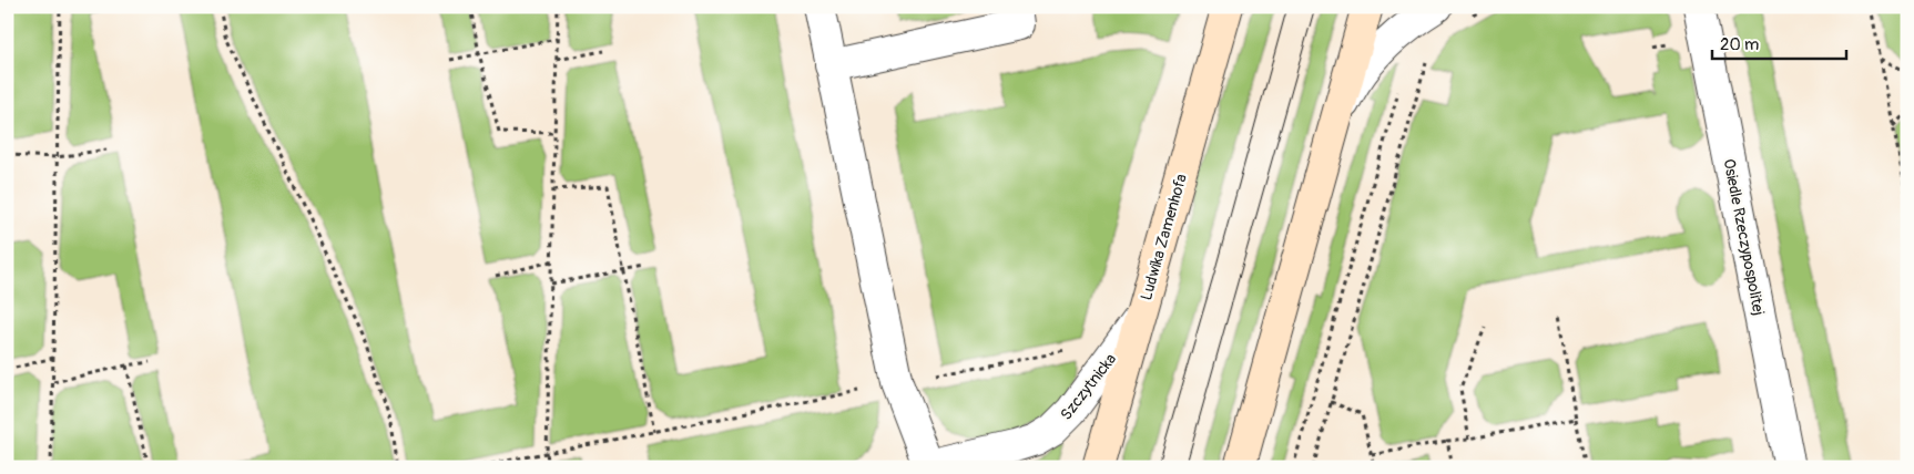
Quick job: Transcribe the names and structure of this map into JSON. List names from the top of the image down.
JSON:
{
  "streets": {
    "main road": ["Ludwika Zamenhofa"],
    "street": ["Osiedle Rzeczypospolitej", "Szczytnicka"]
  },
  "crossings": [
    ["Ludwika Zamenhofa", "Szczytnicka"]
  ],
  "scale_bar": "20 m"
}
